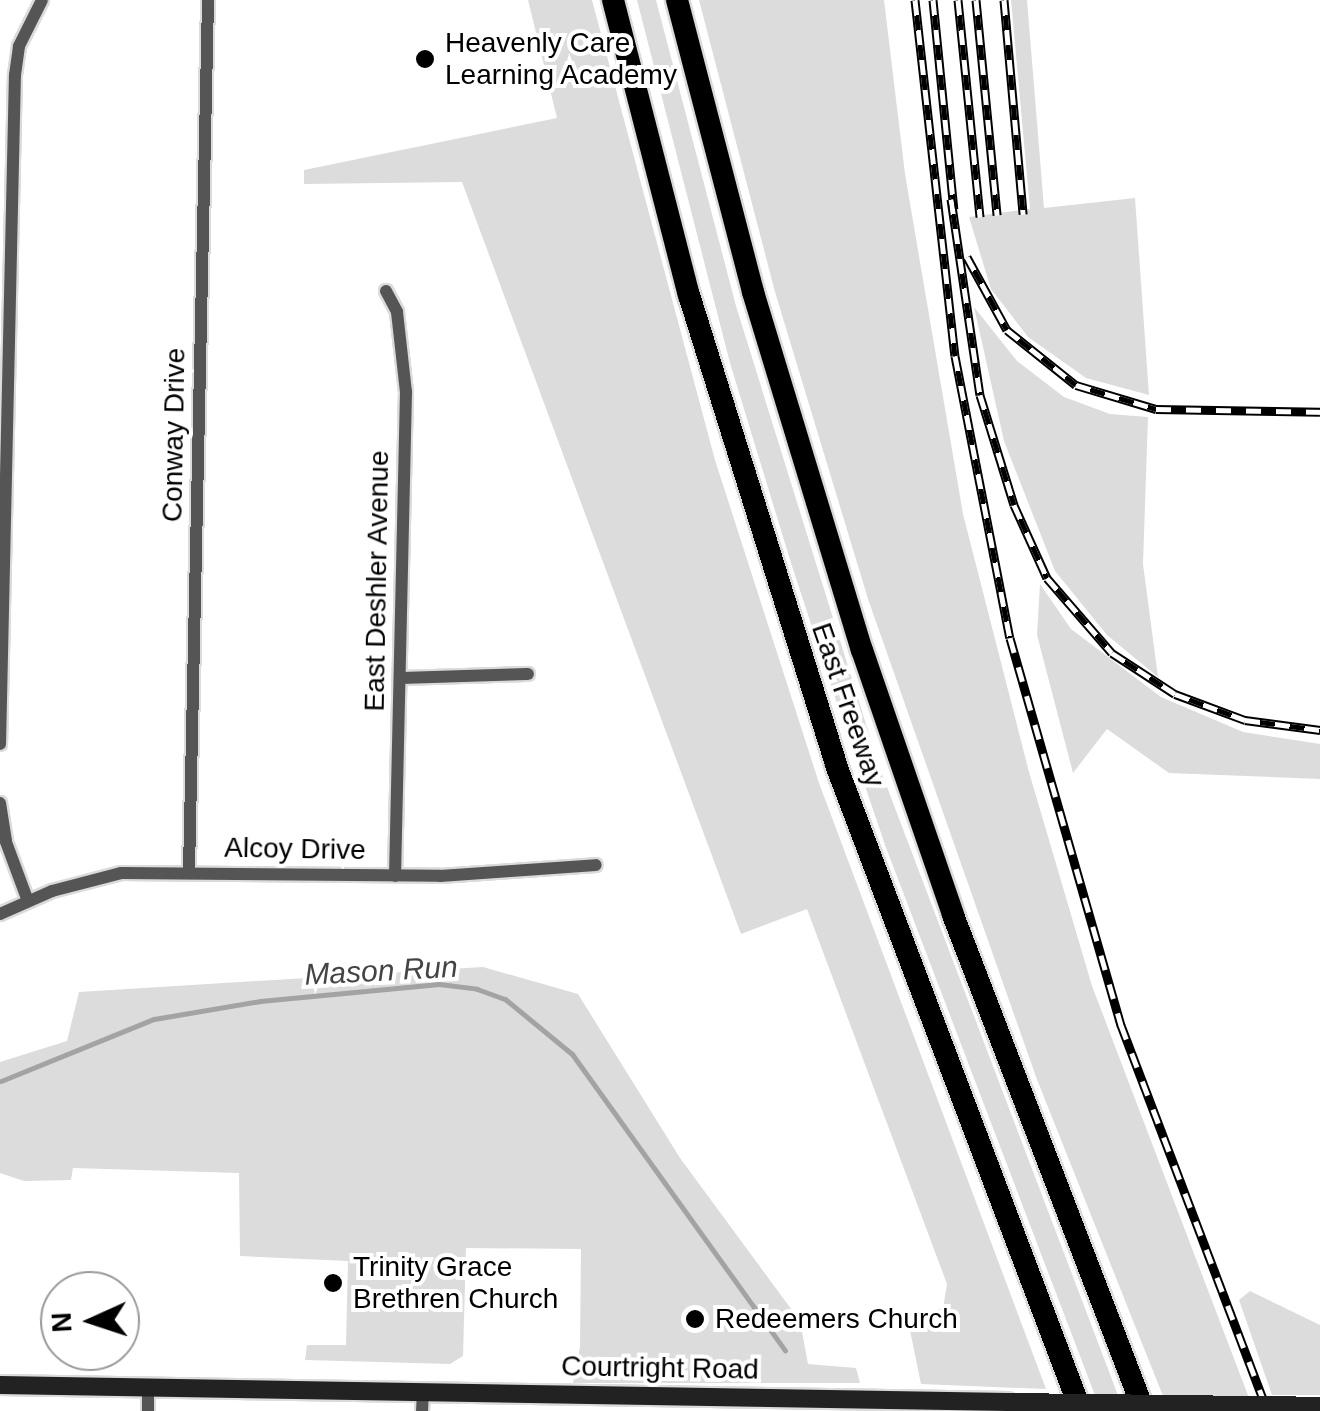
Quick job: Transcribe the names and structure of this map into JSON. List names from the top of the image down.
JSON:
{
  "streets": {
    "highway": ["East Freeway"],
    "street": [
      "Conway Drive",
      "East Deshler Avenue",
      "Alcoy Drive",
      "Courtright Road"
    ]
  },
  "crossings": [
    ["Conway Drive", "Alcoy Drive"],
    ["East Deshler Avenue", "Alcoy Drive"]
  ],
  "water": ["Mason Run"],
  "places": ["Heavenly Care Learning Academy", "Trinity Grace Brethren Church", "Redeemers Church"],
  "north": "left"
}
